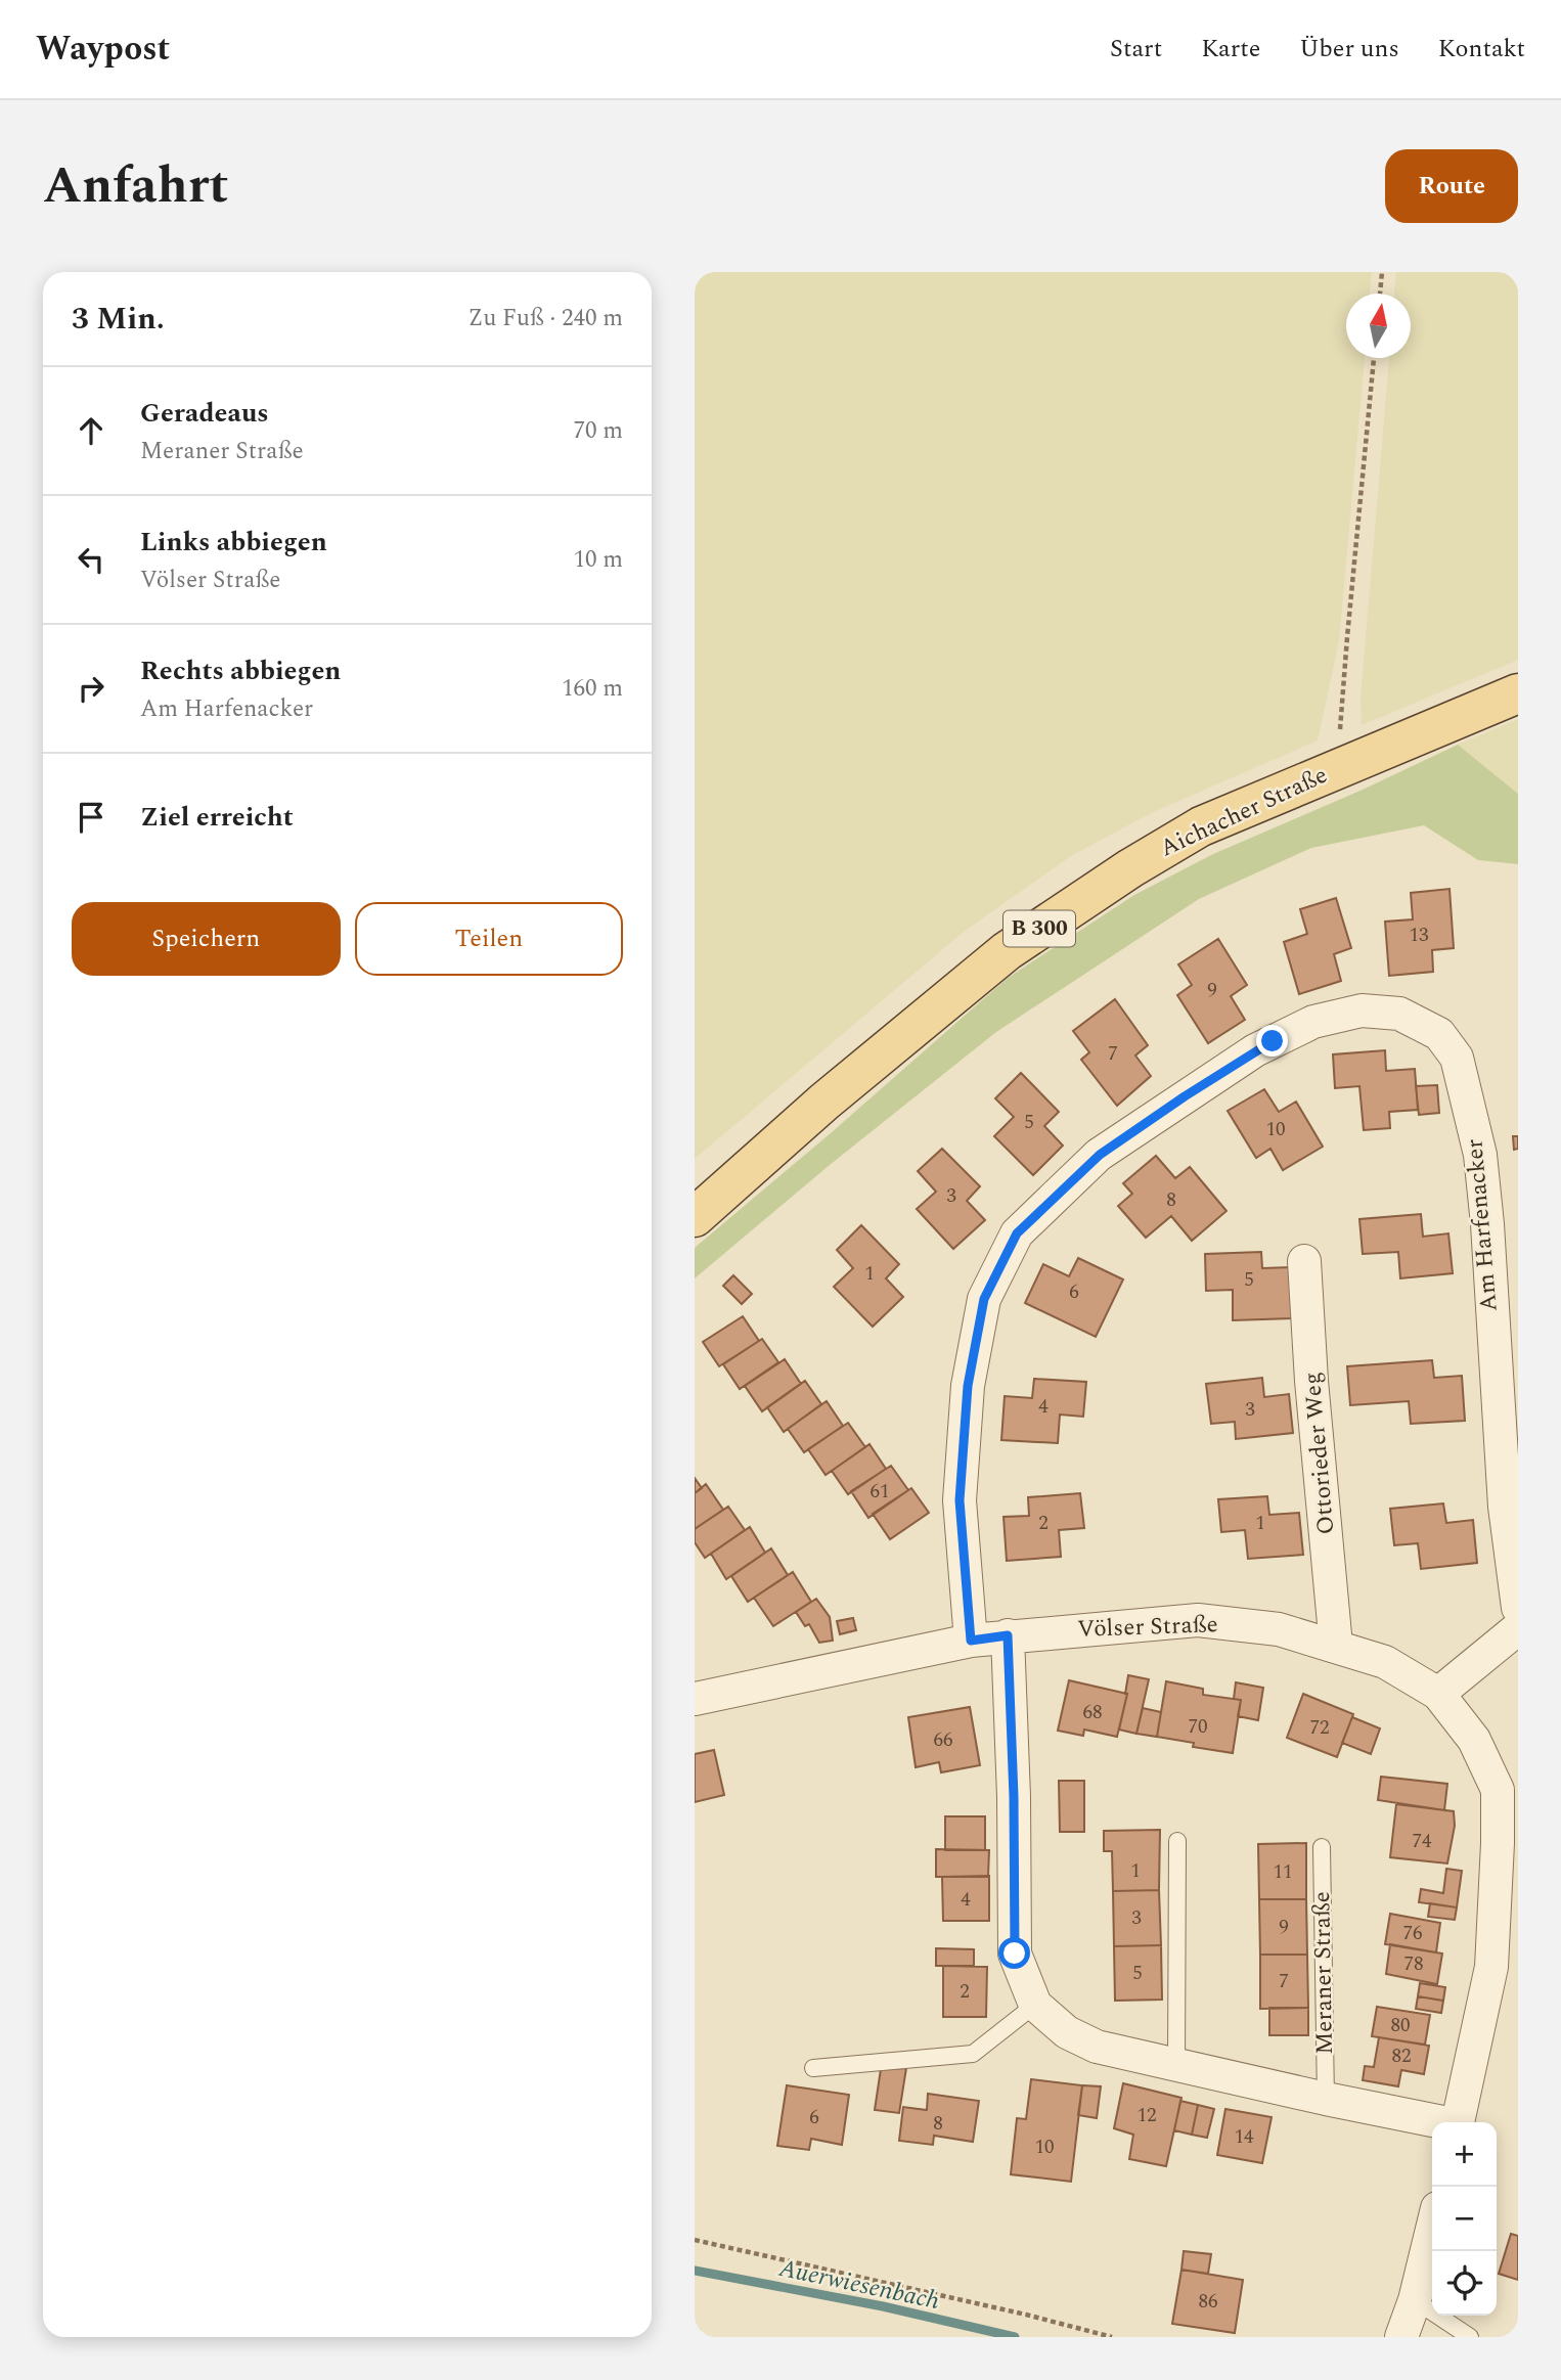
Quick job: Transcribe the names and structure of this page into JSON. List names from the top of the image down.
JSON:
{
  "streets": {
    "main road": ["Aichacher Straße", "B 300"],
    "street": ["Am Harfenacker", "Ottorieder Weg", "Völser Straße"],
    "lane": ["Meraner Straße"]
  },
  "crossings": [
    ["Am Harfenacker", "Völser Straße"],
    ["Ottorieder Weg", "Völser Straße"]
  ],
  "water": ["Auerwiesenbach"],
  "house_numbers": [
    "13",
    "9",
    "7",
    "5",
    "10",
    "3",
    "8",
    "1",
    "5",
    "6",
    "4",
    "3",
    "61",
    "2",
    "1",
    "68",
    "70",
    "72",
    "66",
    "74",
    "1",
    "11",
    "4",
    "3",
    "9",
    "76",
    "78",
    "5",
    "7",
    "2",
    "80",
    "82",
    "12",
    "6",
    "8",
    "14",
    "10",
    "86"
  ],
  "north": "top",
  "page": {
    "header": "Waypost",
    "nav": [
      "Start",
      "Karte",
      "Über uns",
      "Kontakt"
    ],
    "title": "Anfahrt",
    "buttons": [
      "Route",
      ["Speichern", "Teilen"]
    ],
    "heading": ["3 Min.", "Zu Fuß · 240 m"],
    "list": [
      ["Geradeaus", "Meraner Straße", "70 m"],
      ["Links abbiegen", "Völser Straße", "10 m"],
      ["Rechts abbiegen", "Am Harfenacker", "160 m"],
      "Ziel erreicht"
    ],
    "map_buttons": ["+", "−"]
  }
}
